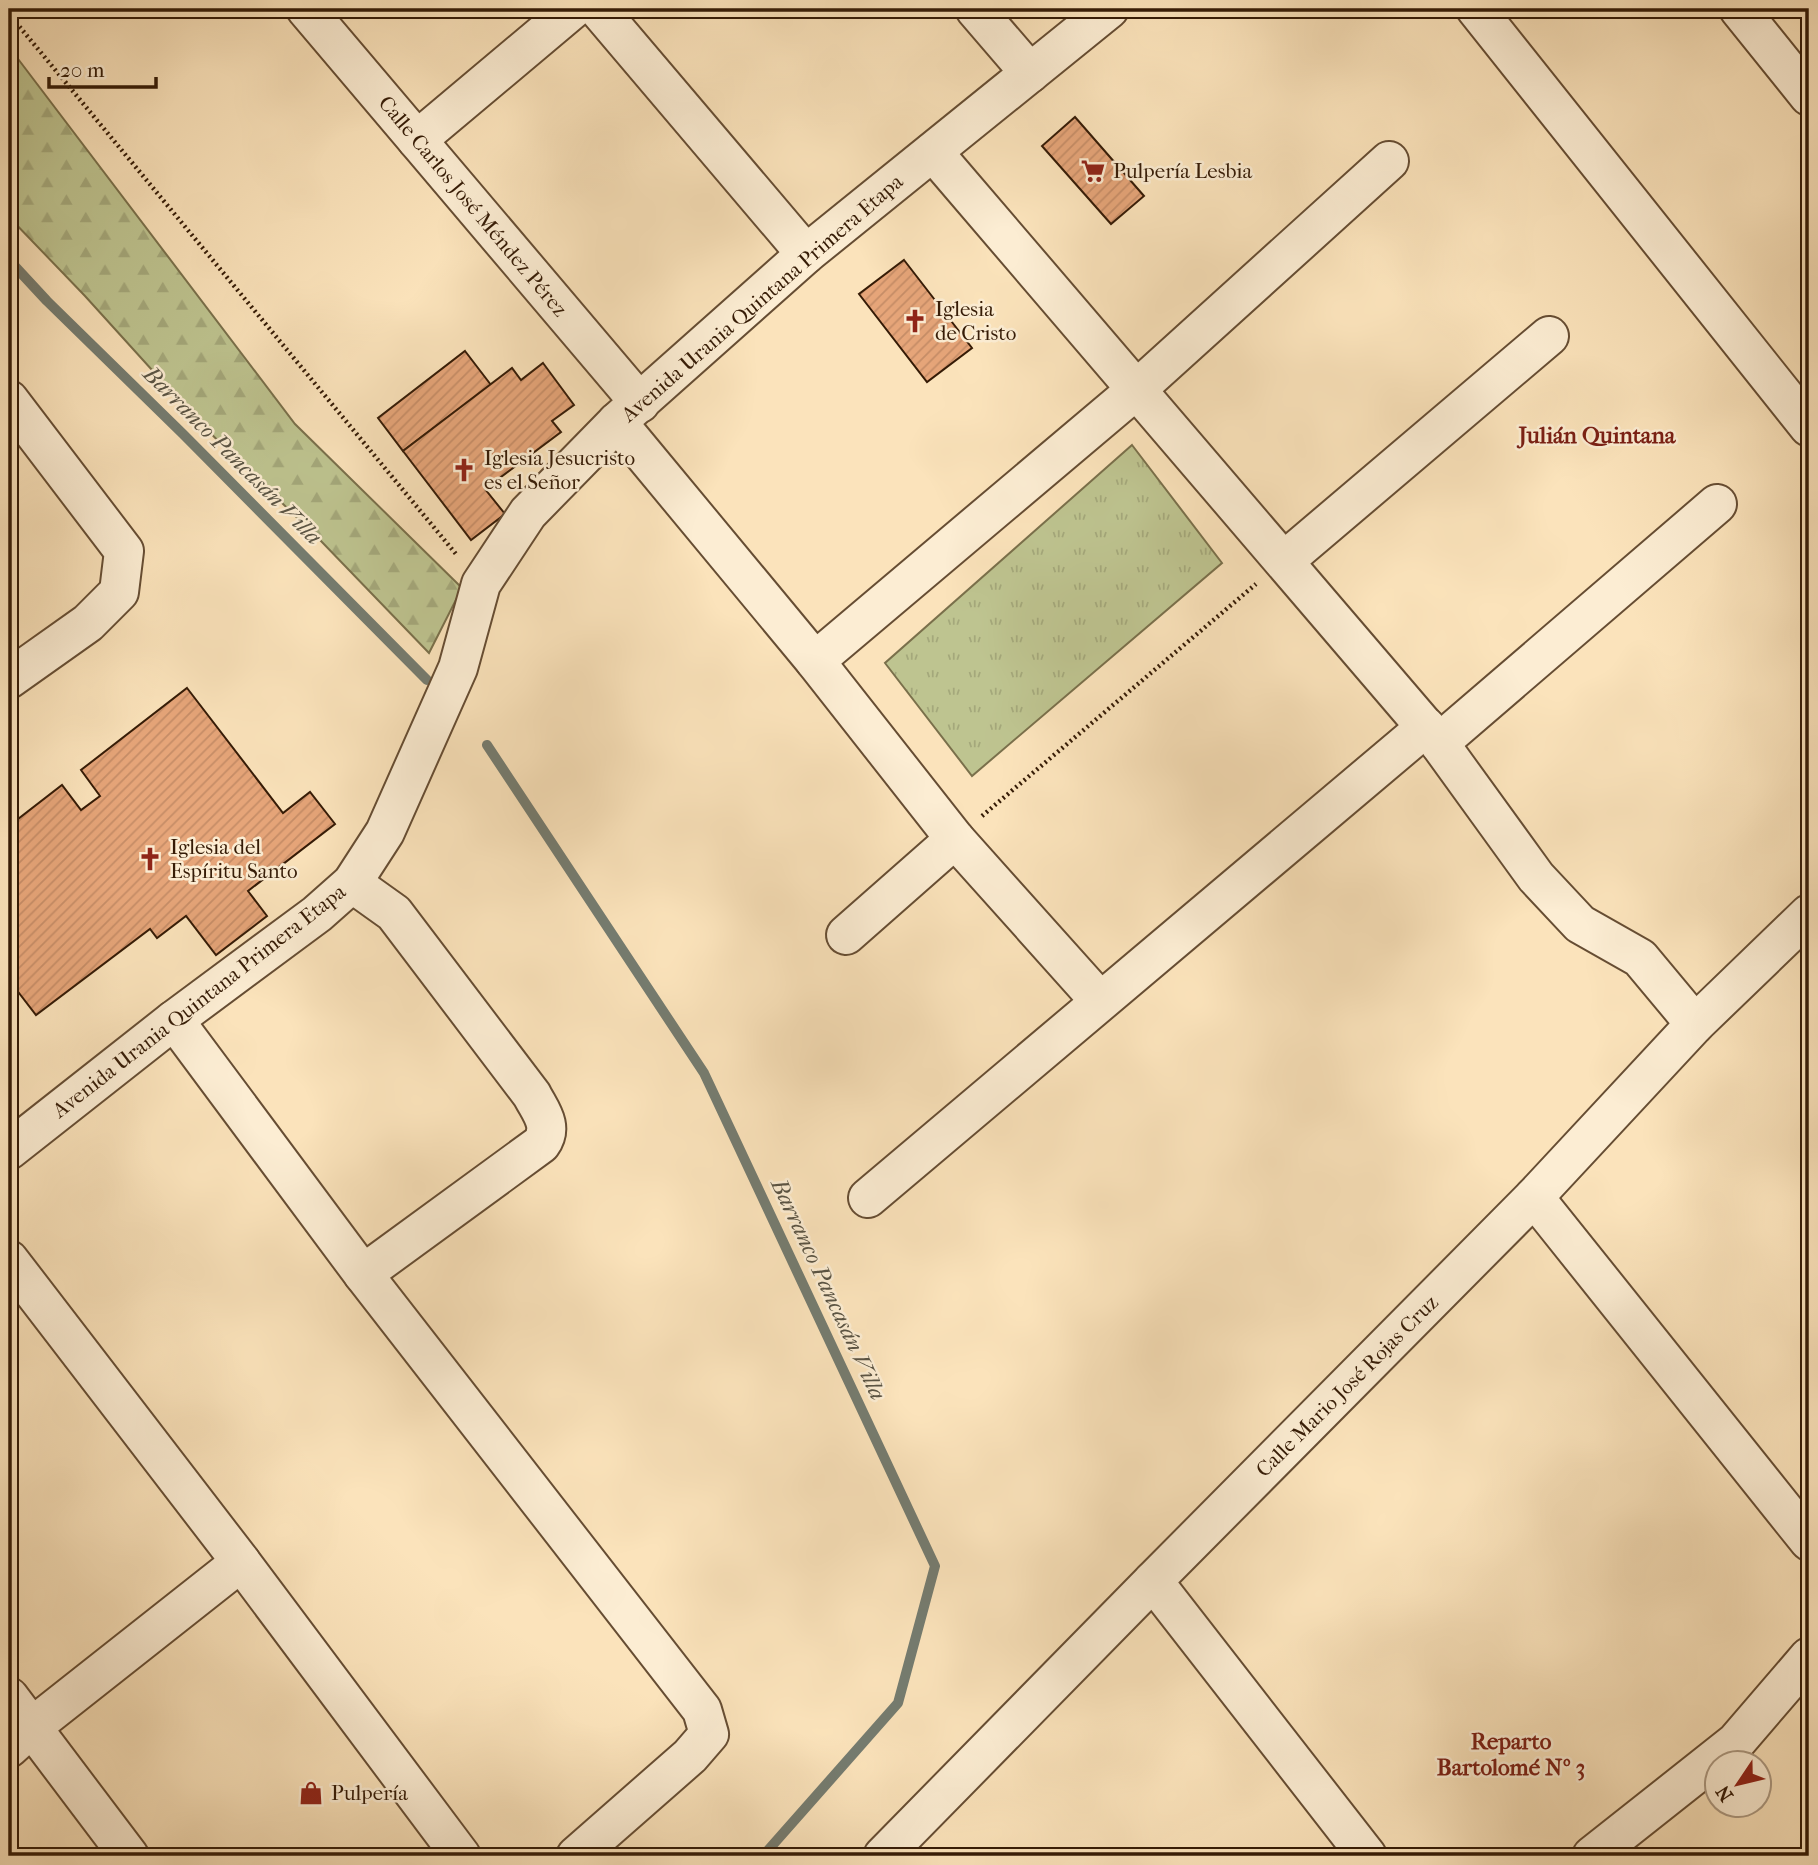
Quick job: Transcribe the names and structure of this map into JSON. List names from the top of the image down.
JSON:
{
  "streets": {
    "street": ["Calle Carlos José Méndez Pérez", "Avenida Urania Quintana Primera Etapa", "Calle Mario José Rojas Cruz"]
  },
  "crossings": [
    ["Calle Carlos José Méndez Pérez", "Avenida Urania Quintana Primera Etapa"]
  ],
  "districts": ["Julián Quintana", "Reparto Bartolomé Nº 3"],
  "water": ["Barranco Pancasán Villa"],
  "places": {
    "supermarket": ["Pulpería Lesbia"],
    "church": ["Iglesia de Cristo", "Iglesia Jesucristo es el Señor", "Iglesia del Espíritu Santo"],
    "shop": ["Pulpería"]
  },
  "scale_bar": "20 m",
  "north": "bottom left"
}
